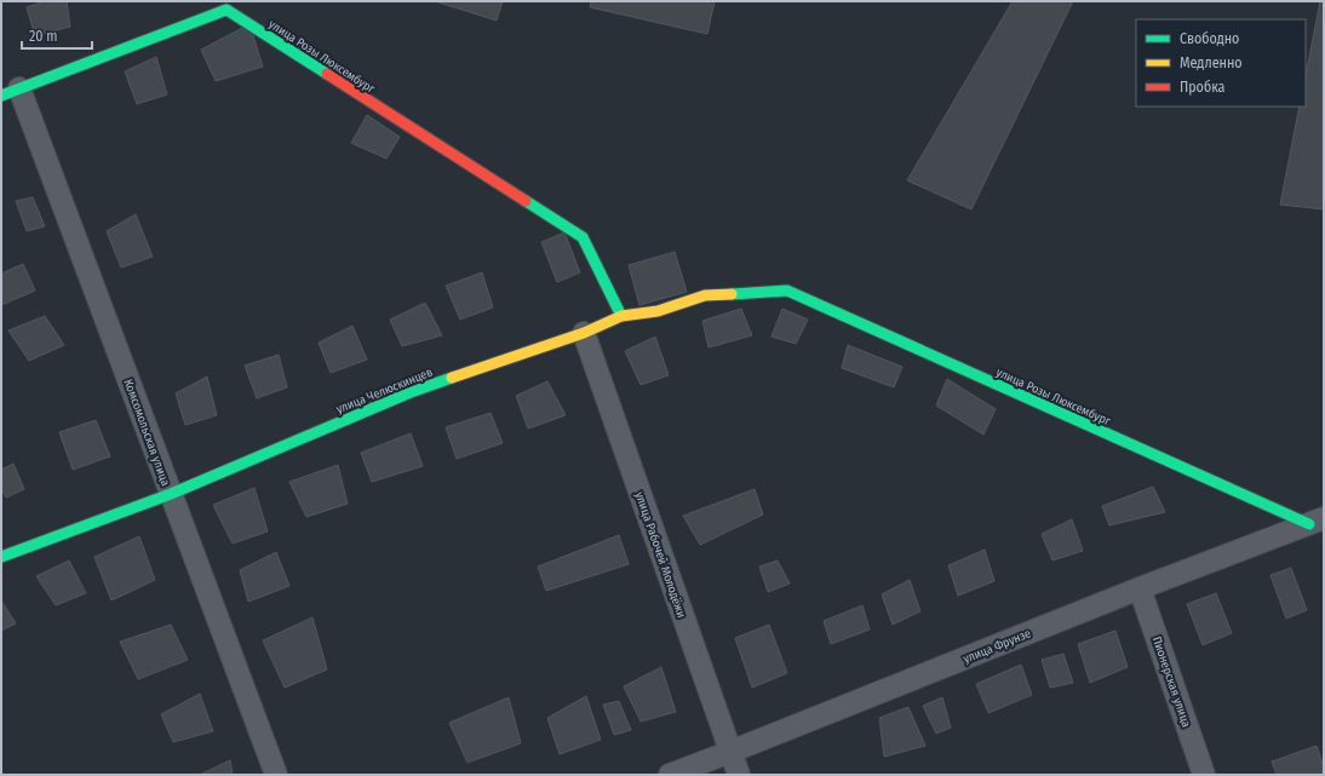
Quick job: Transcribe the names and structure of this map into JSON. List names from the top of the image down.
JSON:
{
  "streets": {
    "street": [
      "улица Розы Люксембург",
      "улица Челюскинцев",
      "Комсомольская улица",
      "улица Рабочей Молодёжи",
      "улица Фрунзе",
      "Пионерская улица"
    ]
  },
  "crossings": [
    ["улица Розы Люксембург", "улица Челюскинцев"],
    ["улица Розы Люксембург", "Комсомольская улица"],
    ["улица Розы Люксембург", "улица Фрунзе"],
    ["улица Челюскинцев", "Комсомольская улица"],
    ["улица Челюскинцев", "улица Рабочей Молодёжи"],
    ["улица Рабочей Молодёжи", "улица Фрунзе"],
    ["улица Фрунзе", "Пионерская улица"]
  ],
  "legend": ["Свободно", "Медленно", "Пробка"],
  "scale_bar": "20 m"
}
